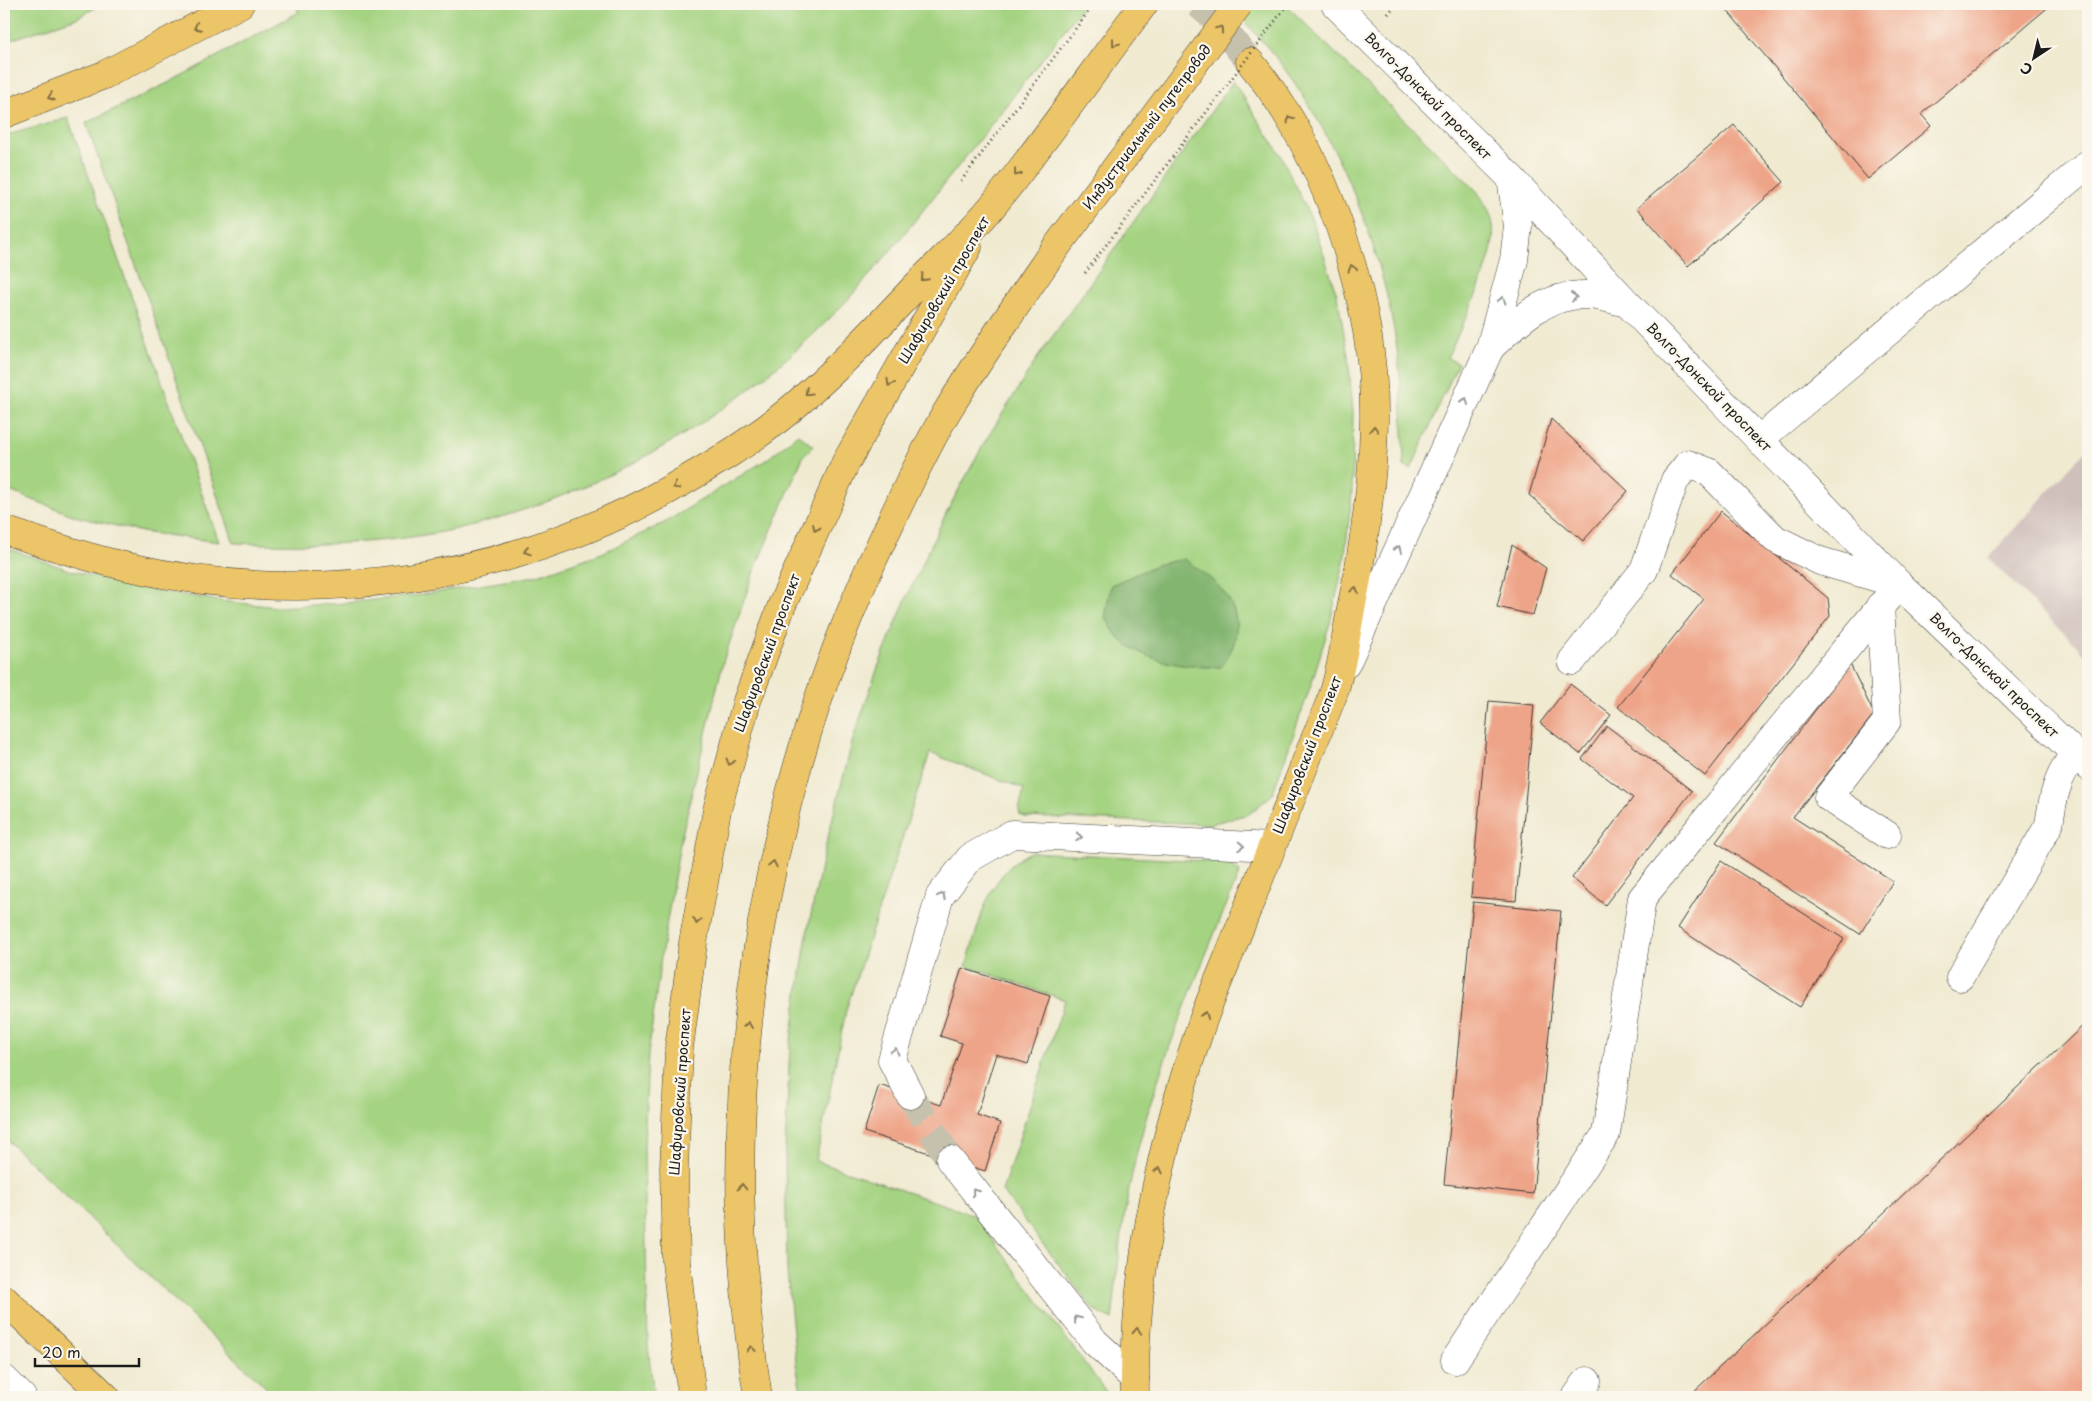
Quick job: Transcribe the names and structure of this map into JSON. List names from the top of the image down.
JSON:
{
  "streets": {
    "main road": ["Индустриальный путепровод", "Шафировский проспект"],
    "street": ["Волго-Донской проспект"]
  },
  "one_way": ["Индустриальный путепровод"],
  "scale_bar": "20 m",
  "north": "bottom left"
}
